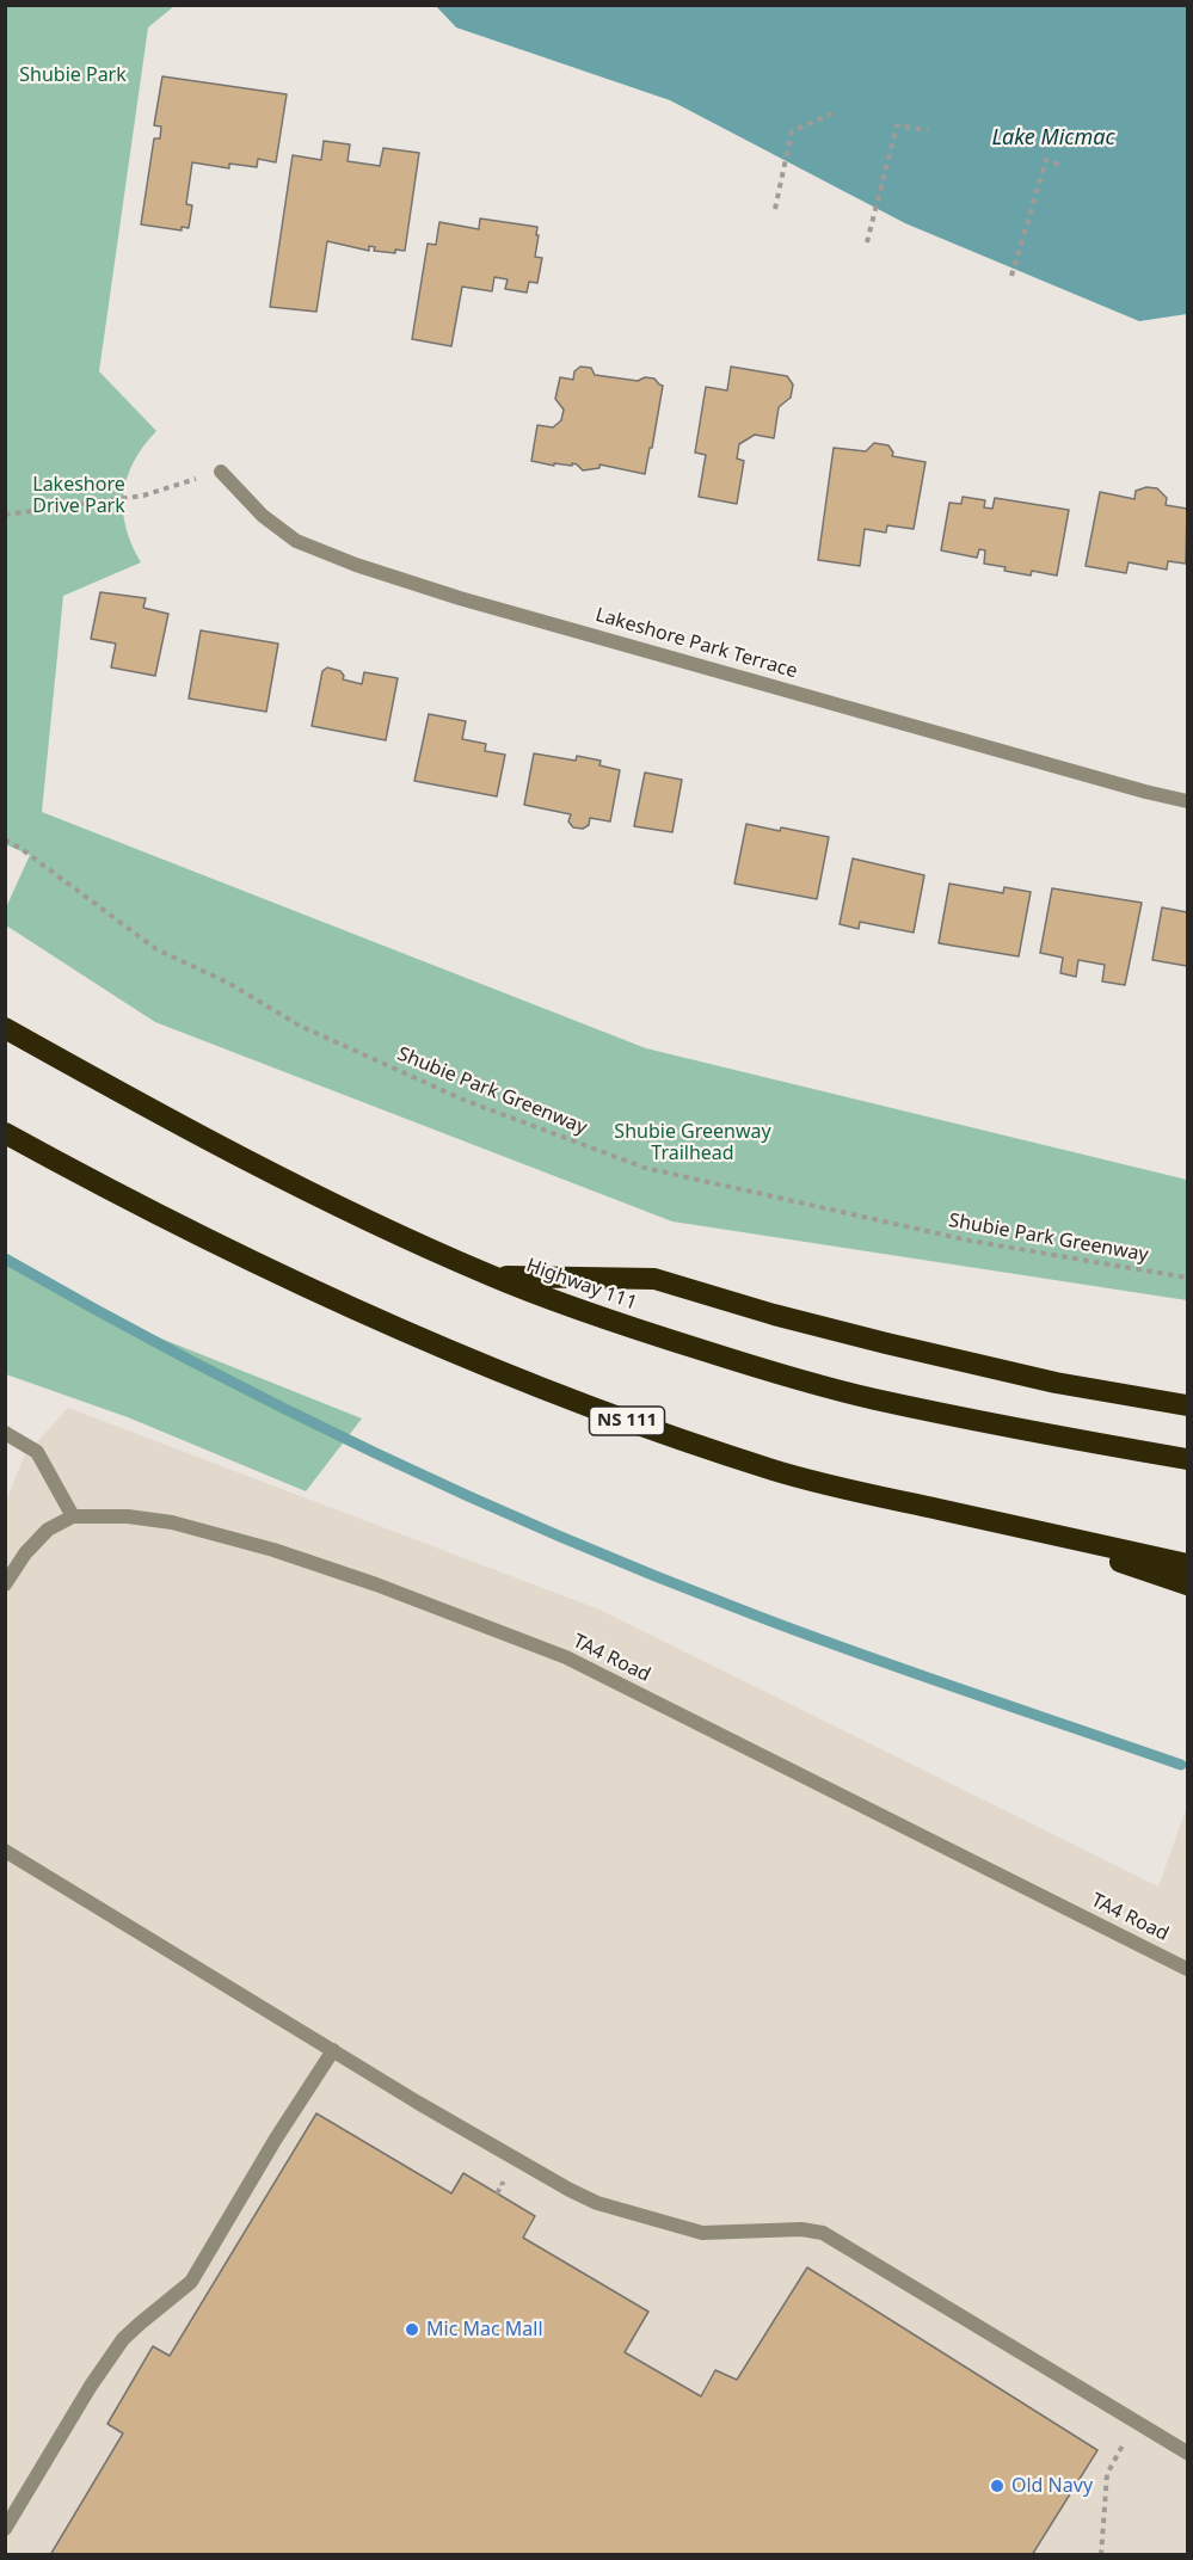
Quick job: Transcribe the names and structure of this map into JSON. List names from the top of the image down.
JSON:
{
  "streets": {
    "highway": ["Highway 111", "NS 111"],
    "street": ["Lakeshore Park Terrace", "TA4 Road"],
    "path": ["Shubie Park Greenway"]
  },
  "water": ["Lake Micmac"],
  "parks": ["Shubie Park", "Lakeshore Drive Park", "Shubie Greenway Trailhead"],
  "places": ["Mic Mac Mall", "Old Navy"]
}
